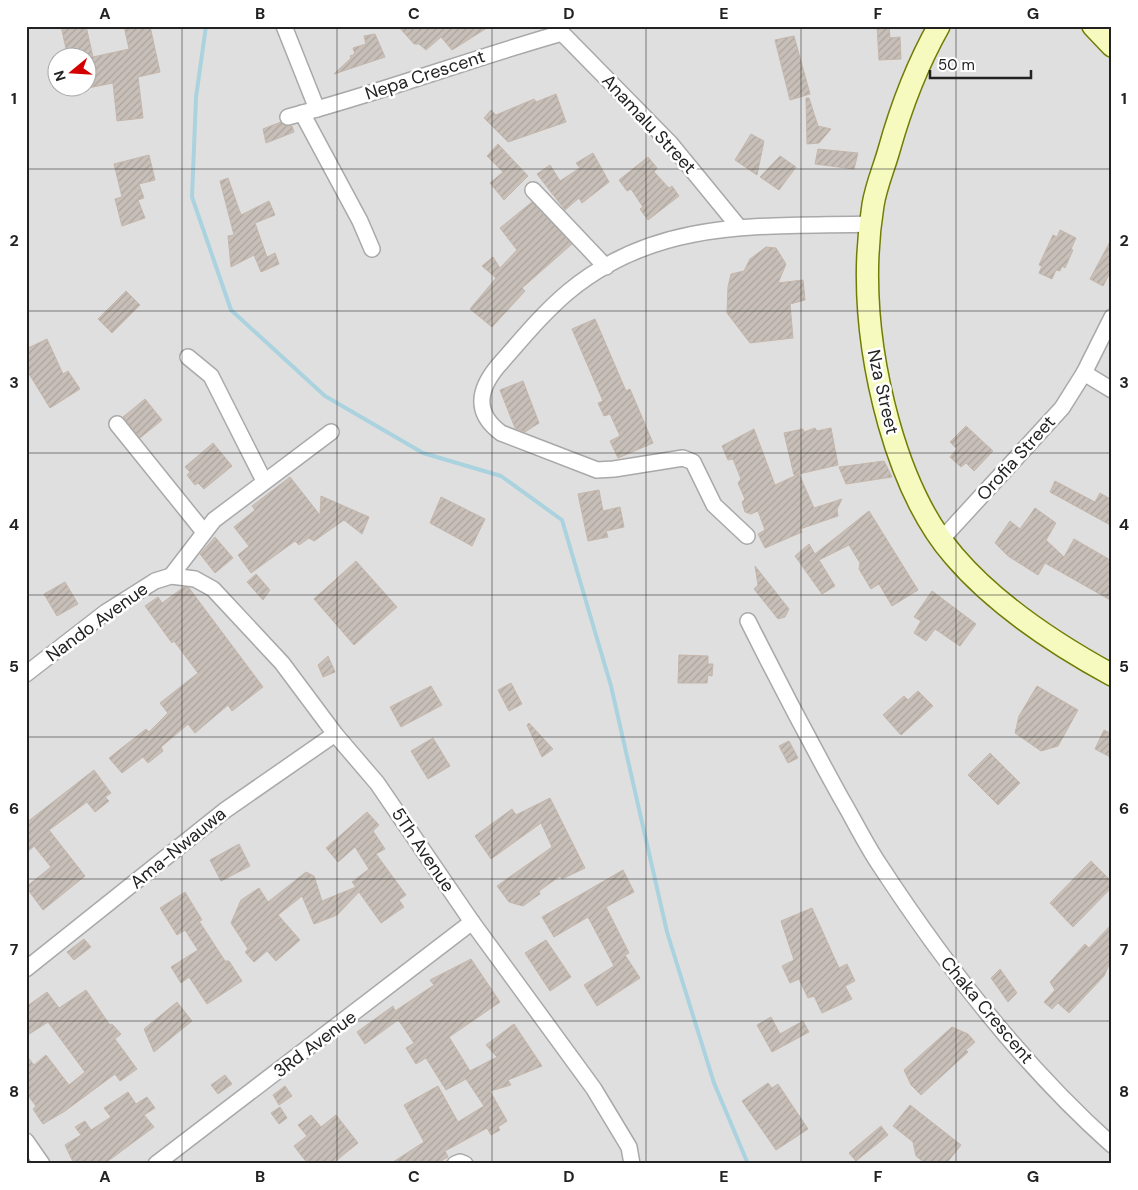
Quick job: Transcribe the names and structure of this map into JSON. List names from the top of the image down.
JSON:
{
  "streets": {
    "street": [
      "Nepa Crescent",
      "Anamalu Street",
      "Nza Street",
      "Orofia Street",
      "Nando Avenue",
      "Ama-Nwauwa",
      "5Th Avenue",
      "Chaka Crescent",
      "3Rd Avenue"
    ]
  },
  "crossings": [
    ["Nepa Crescent", "Anamalu Street"],
    ["Nza Street", "Orofia Street"],
    ["Nando Avenue", "5Th Avenue"],
    ["Ama-Nwauwa", "5Th Avenue"],
    ["5Th Avenue", "3Rd Avenue"]
  ],
  "scale_bar": "50 m",
  "north": "left",
  "grid": {
    "columns": [
      "A",
      "B",
      "C",
      "D",
      "E",
      "F",
      "G"
    ],
    "rows": [
      "1",
      "2",
      "3",
      "4",
      "5",
      "6",
      "7",
      "8"
    ]
  }
}
